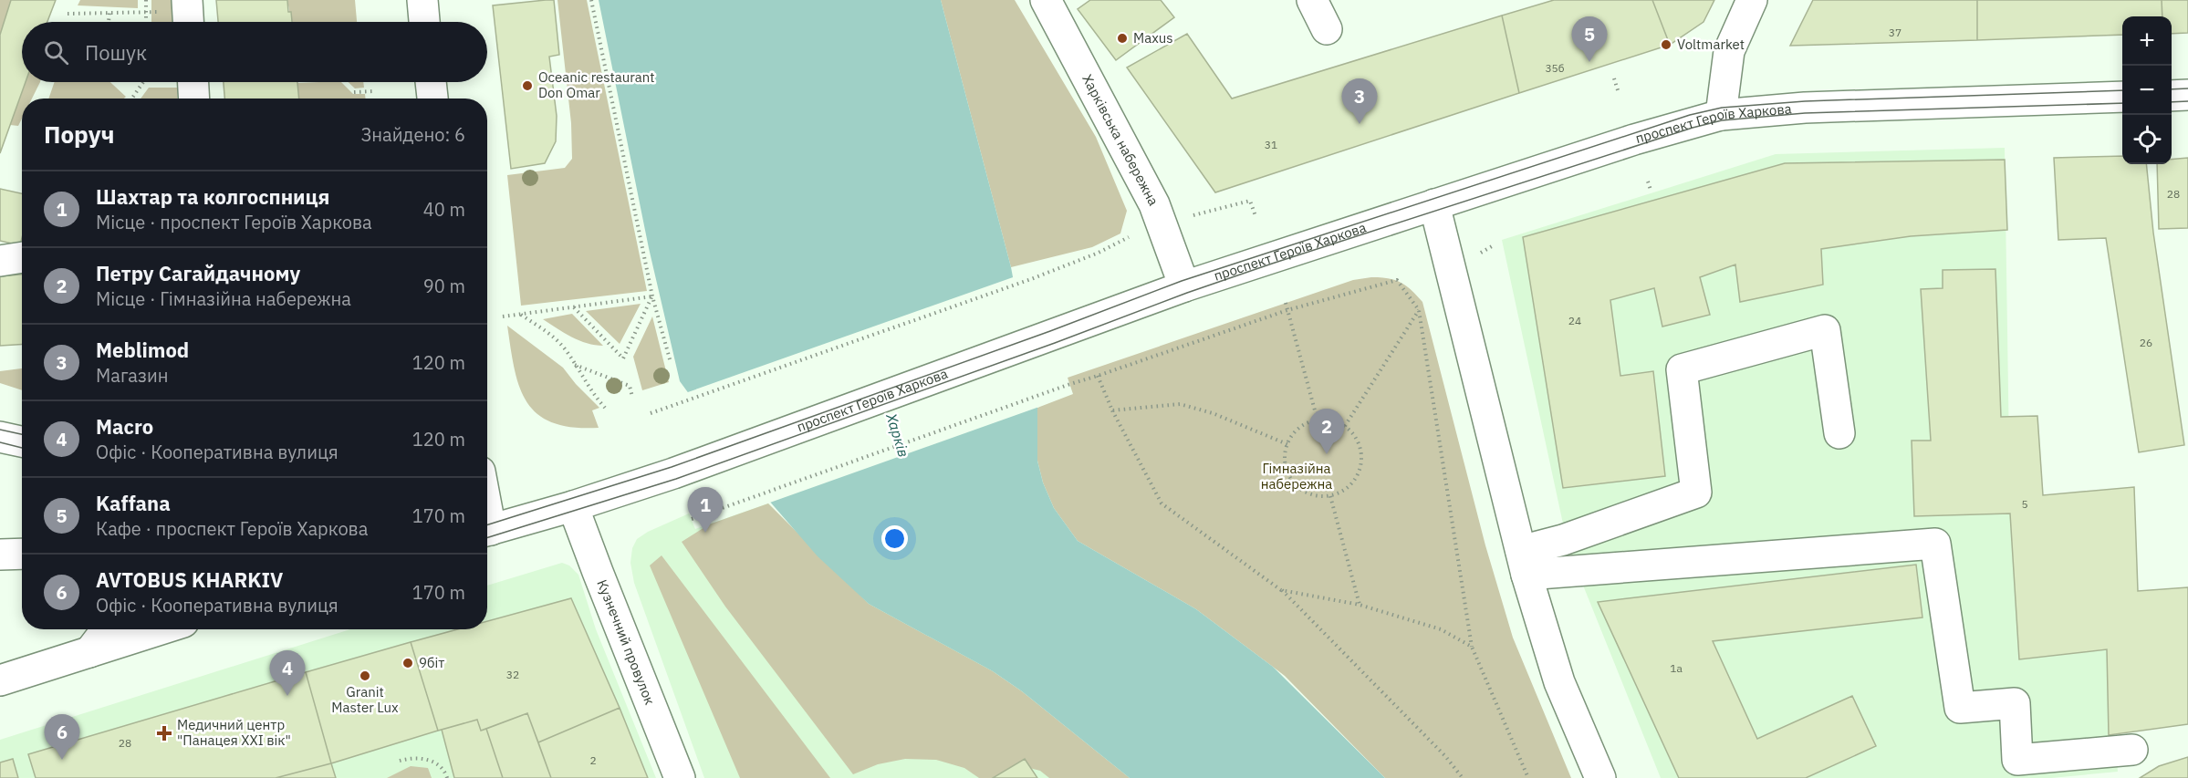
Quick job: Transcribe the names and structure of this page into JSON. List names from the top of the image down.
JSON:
{
  "streets": {
    "main road": ["проспект Героїв Харкова", "Харківська набережна", "Кузнечний провулок"]
  },
  "crossings": [
    ["проспект Героїв Харкова", "Харківська набережна"],
    ["проспект Героїв Харкова", "Кузнечний провулок"]
  ],
  "water": ["Харків"],
  "parks": ["Гімназійна набережна"],
  "places": {
    "other": [
      "Maxus",
      "Voltmarket",
      "Oceanic restaurant Don Omar",
      "9біт",
      "Granit Master Lux"
    ],
    "health": ["Медичний центр \"Панацея XXI вік\""]
  },
  "house_numbers": [
    "37",
    "35б",
    "31",
    "28",
    "24",
    "26",
    "5",
    "1а",
    "32",
    "28",
    "2"
  ],
  "page": {
    "map_buttons": ["+", "−"],
    "pins": [
      "5",
      "3",
      "2",
      "1",
      "4",
      "6"
    ],
    "search": "Пошук",
    "heading": ["Поруч", "Знайдено: 6"],
    "list": [
      {
        "mark": "1",
        "name": "Шахтар та колгоспниця",
        "note": "Місце · проспект Героїв Харкова",
        "value": "40 m"
      },
      {
        "mark": "2",
        "name": "Петру Сагайдачному",
        "note": "Місце · Гімназійна набережна",
        "value": "90 m"
      },
      {
        "mark": "3",
        "name": "Meblimod",
        "note": "Магазин",
        "value": "120 m"
      },
      {
        "mark": "4",
        "name": "Macro",
        "note": "Офіс · Кооперативна вулиця",
        "value": "120 m"
      },
      {
        "mark": "5",
        "name": "Kaffana",
        "note": "Кафе · проспект Героїв Харкова",
        "value": "170 m"
      },
      {
        "mark": "6",
        "name": "AVTOBUS KHARKІV",
        "note": "Офіс · Кооперативна вулиця",
        "value": "170 m"
      }
    ]
  }
}
